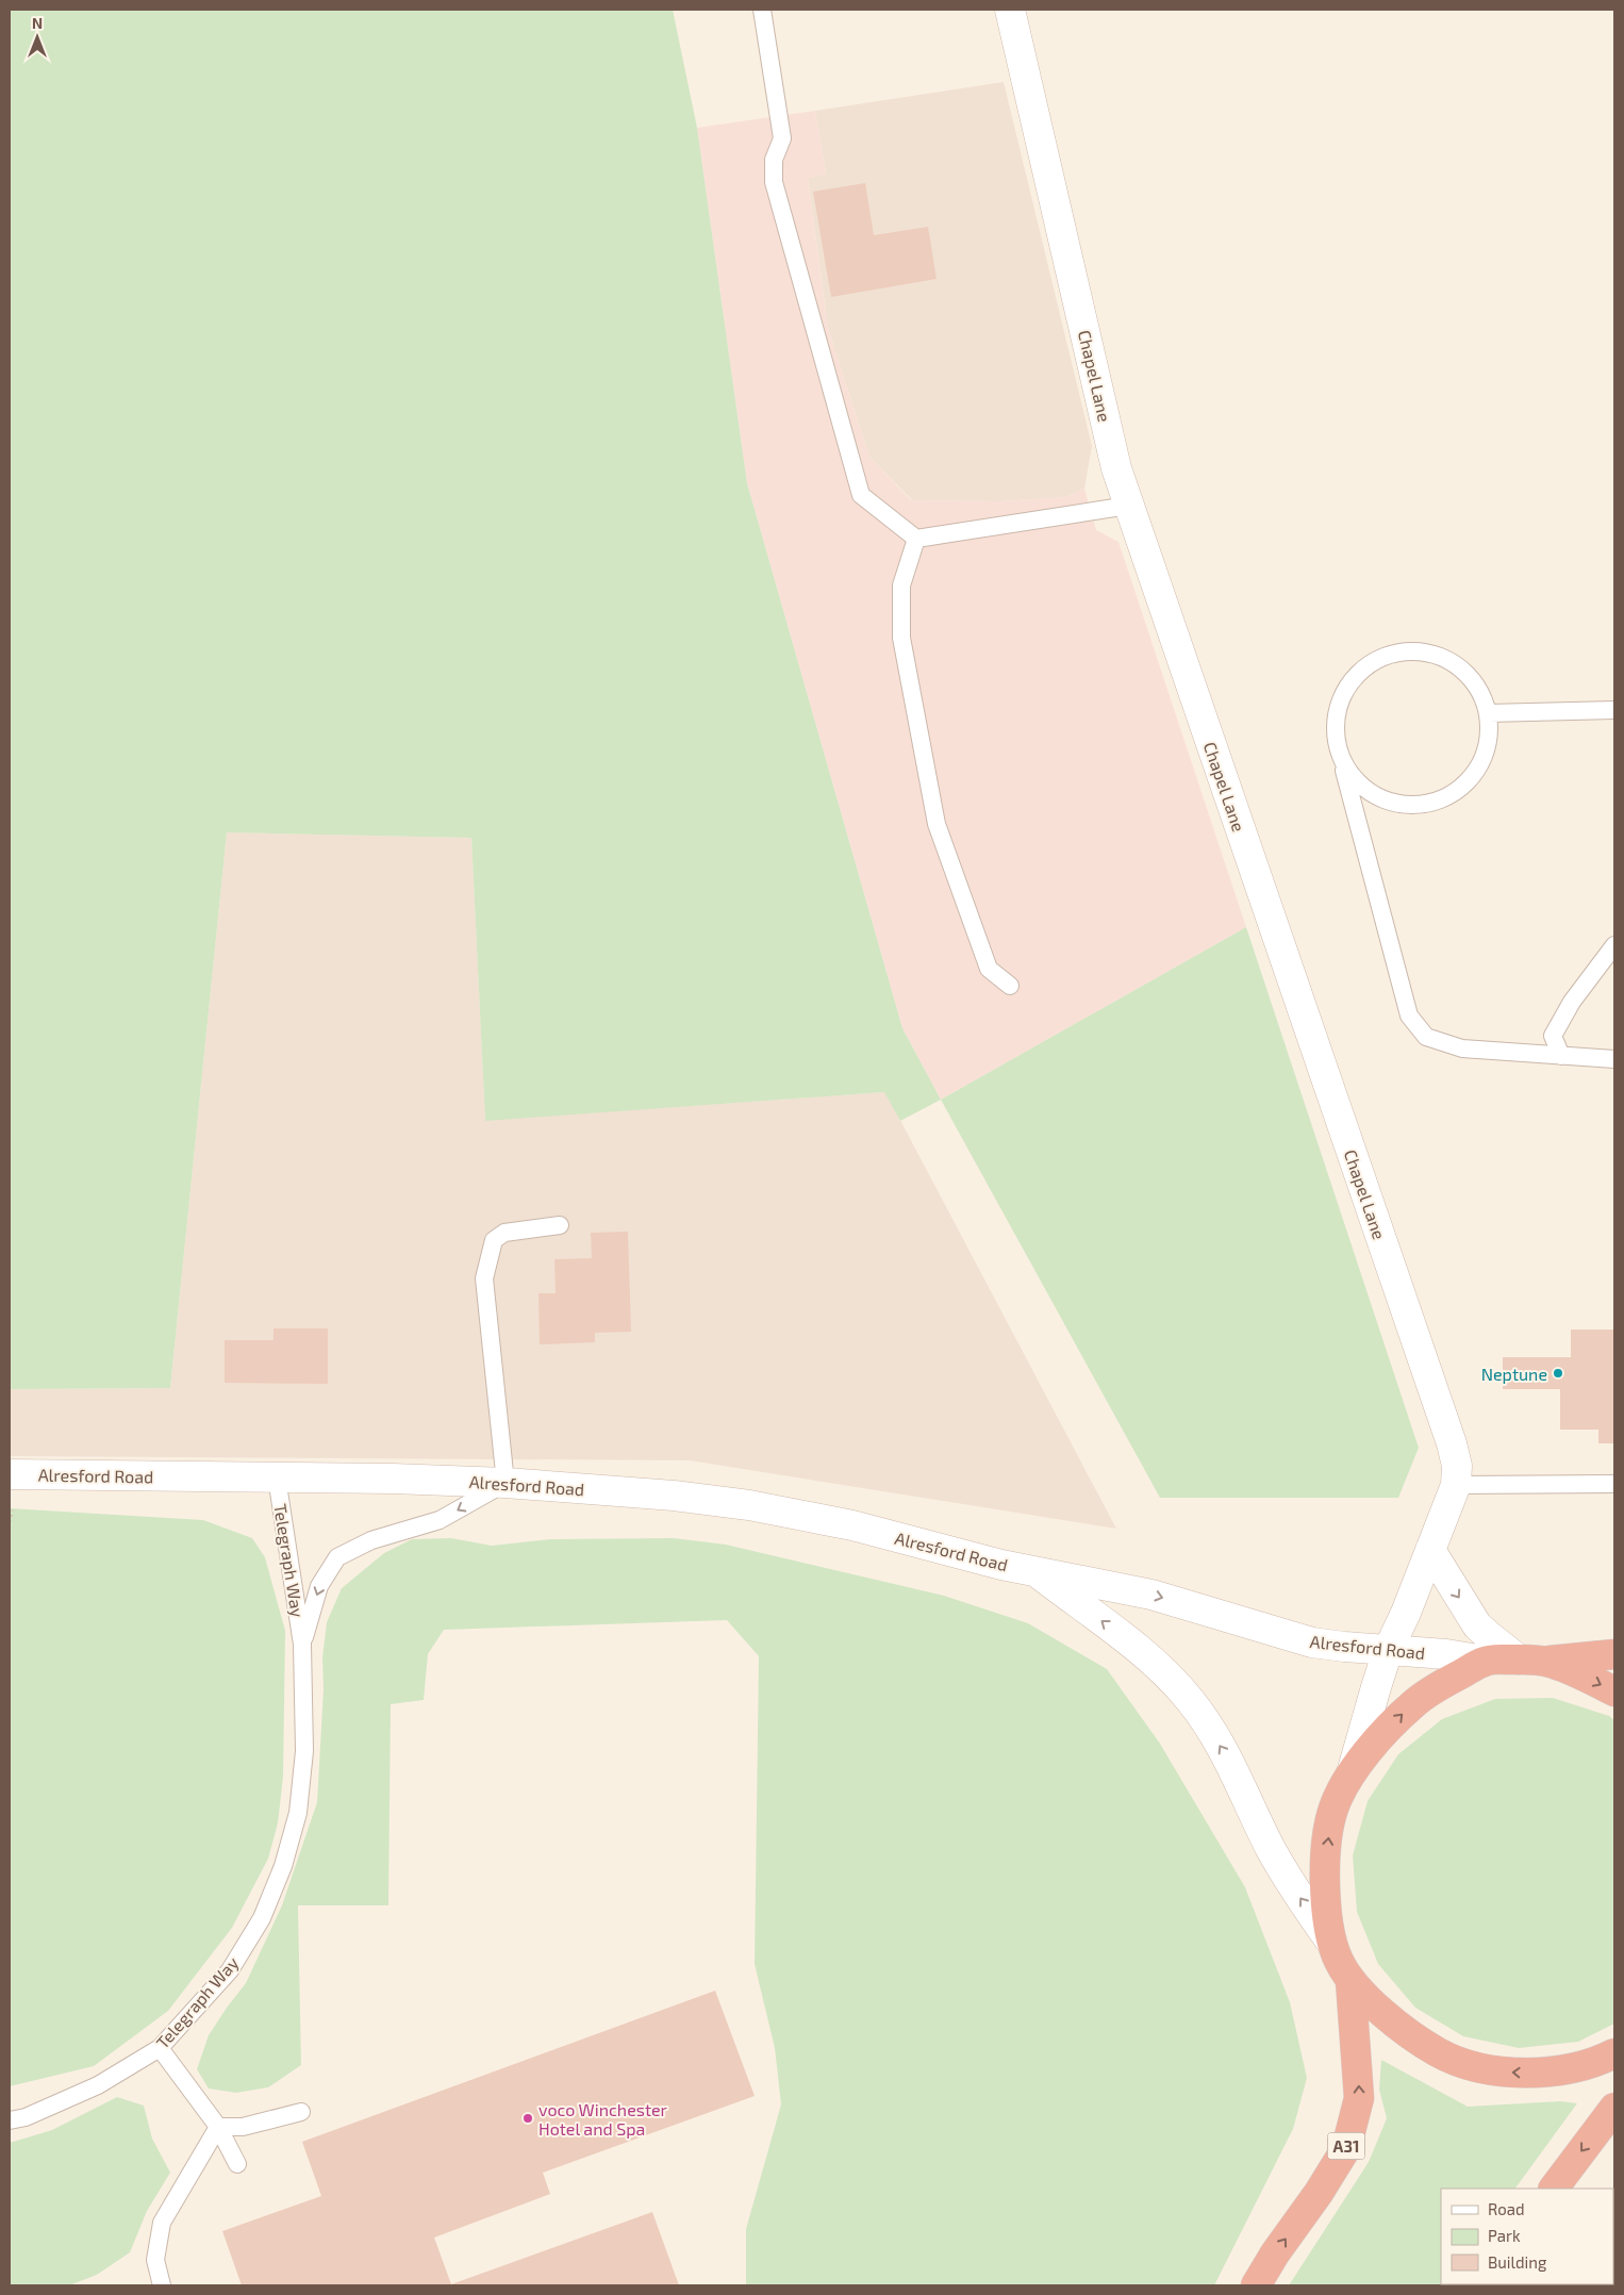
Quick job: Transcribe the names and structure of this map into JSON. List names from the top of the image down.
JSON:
{
  "streets": {
    "highway": ["A31"],
    "street": ["Chapel Lane", "Alresford Road"],
    "lane": ["Telegraph Way"]
  },
  "crossings": [
    ["Chapel Lane", "Alresford Road"],
    ["Alresford Road", "Telegraph Way"]
  ],
  "places": ["Neptune", "voco Winchester Hotel and Spa"],
  "legend": ["Road", "Park", "Building"],
  "north": "top"
}
